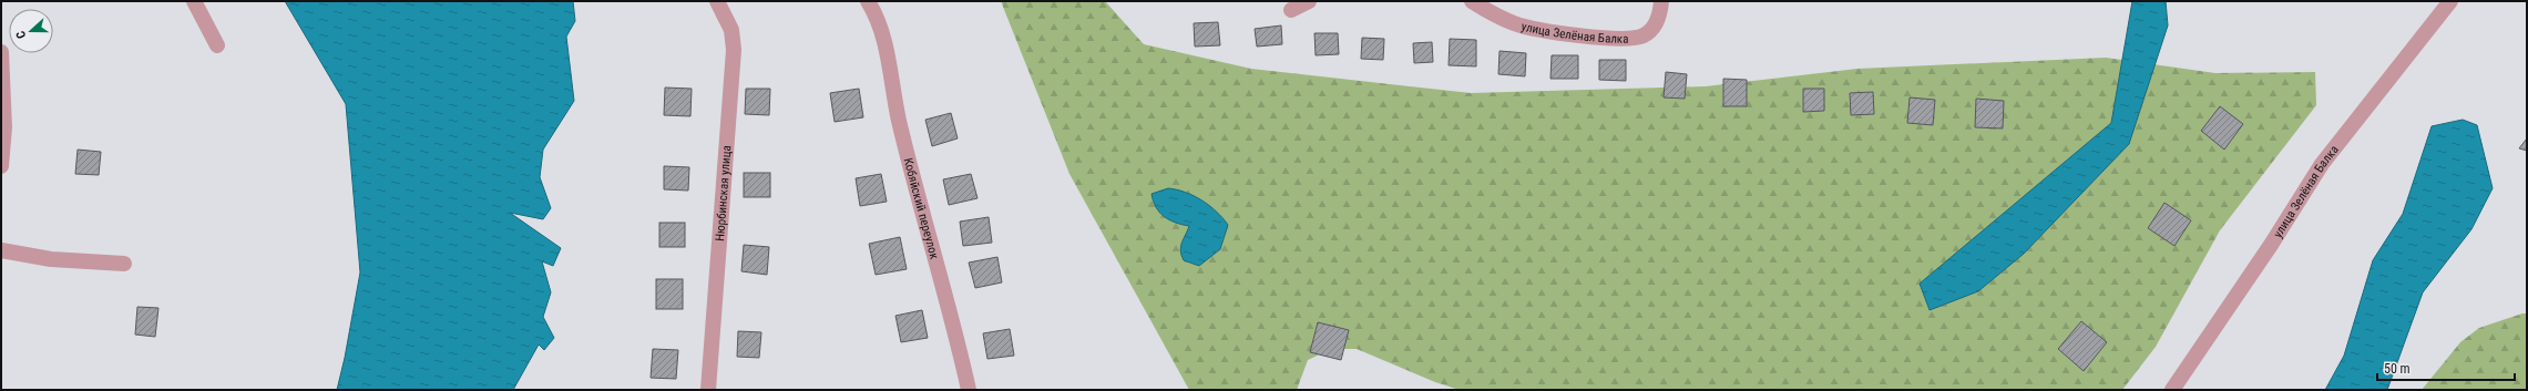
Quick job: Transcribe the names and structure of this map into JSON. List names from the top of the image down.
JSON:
{
  "streets": {
    "street": ["улица Зелёная Балка", "Нюрбинская улица", "Кобяйский переулок"]
  },
  "scale_bar": "50 m",
  "north": "left"
}
